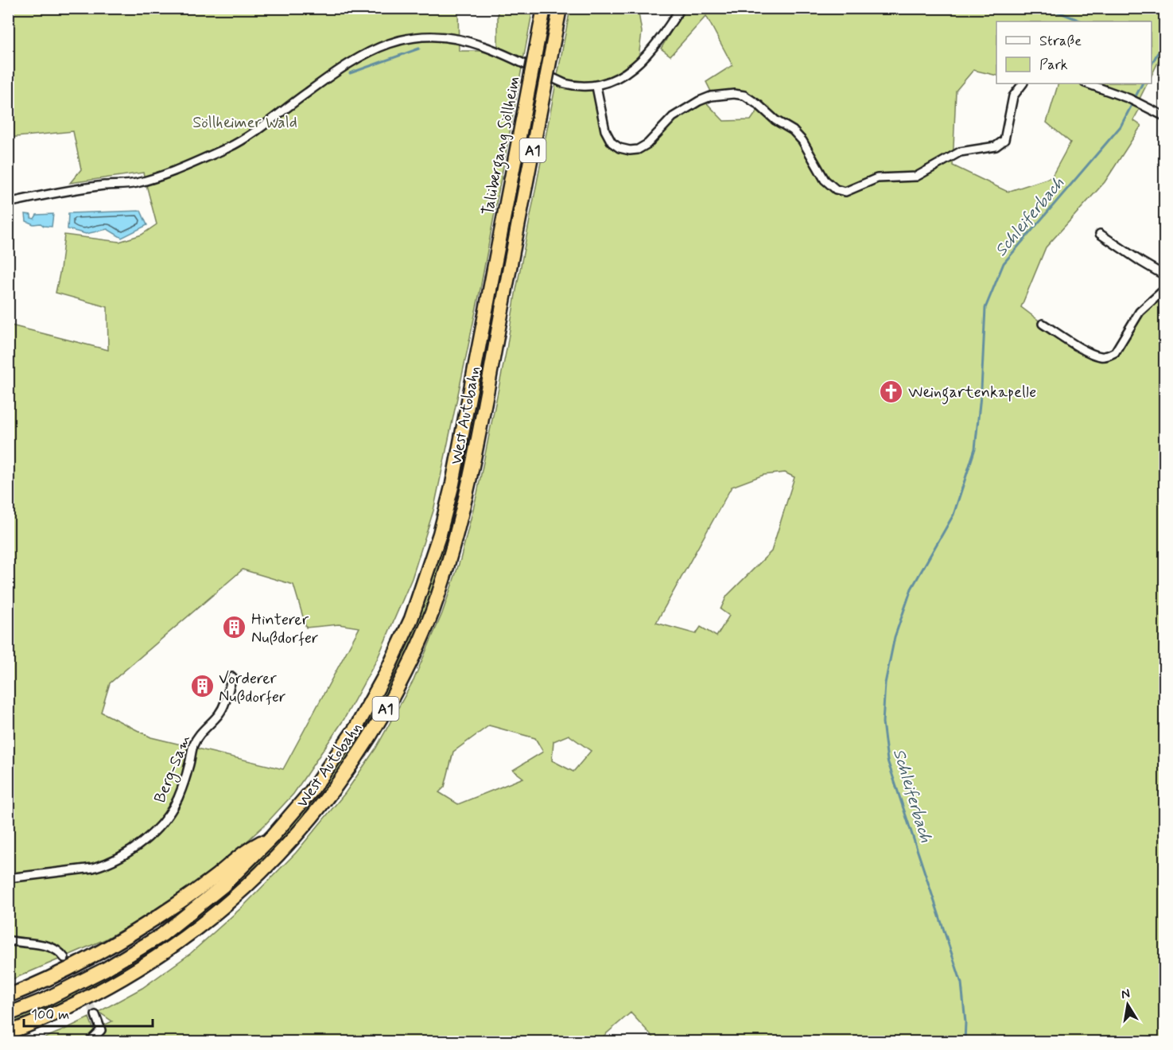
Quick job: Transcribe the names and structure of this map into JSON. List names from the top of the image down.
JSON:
{
  "streets": {
    "highway": ["Talübergang Söllheim", "A1", "West Autobahn"],
    "street": ["Berg-Sam"]
  },
  "crossings": [
    ["Talübergang Söllheim", "West Autobahn"]
  ],
  "water": ["Schleiferbach"],
  "parks": ["Söllheimer Wald"],
  "places": {
    "church": ["Weingartenkapelle"],
    "building": ["Hinterer Nußdorfer", "Vorderer Nußdorfer"]
  },
  "legend": ["Straße", "Park"],
  "scale_bar": "100 m",
  "north": "top"
}
